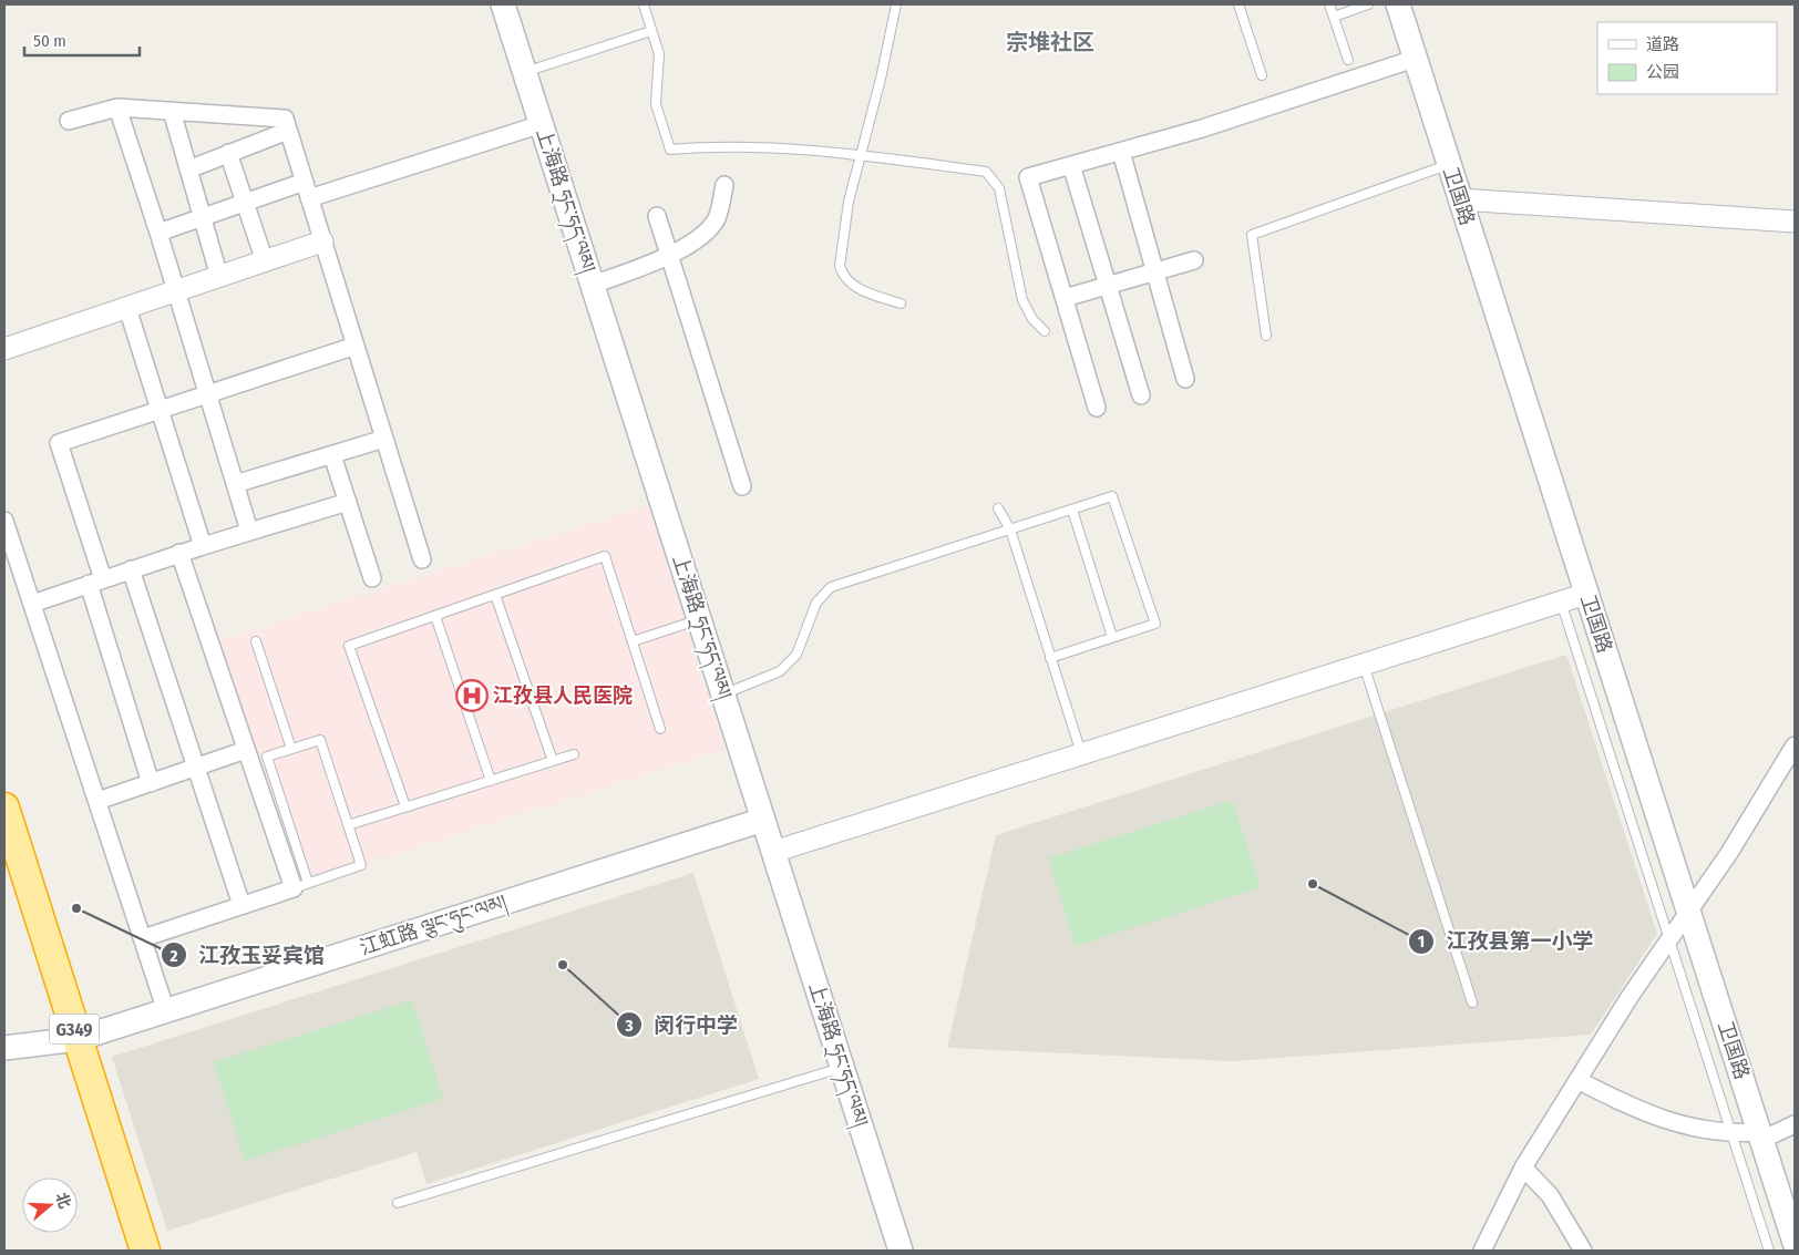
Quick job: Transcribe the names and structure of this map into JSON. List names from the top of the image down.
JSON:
{
  "streets": {
    "highway": ["G349"],
    "main road": ["卫国路", "上海路 ཧྲང་ཧད་ལམ།", "江虹路 ལྕང་ཧུང་ལམ།"]
  },
  "crossings": [
    ["上海路 ཧྲང་ཧད་ལམ།", "江虹路 ལྕང་ཧུང་ལམ།"],
    ["江虹路 ལྕང་ཧུང་ལམ།", "G349"]
  ],
  "districts": ["宗堆社区"],
  "places": {
    "hospital": ["江孜县人民医院"],
    "other": ["江孜县第一小学", "江孜玉妥宾馆", "闵行中学"]
  },
  "legend": ["道路", "公园"],
  "scale_bar": "50 m",
  "north": "right"
}
